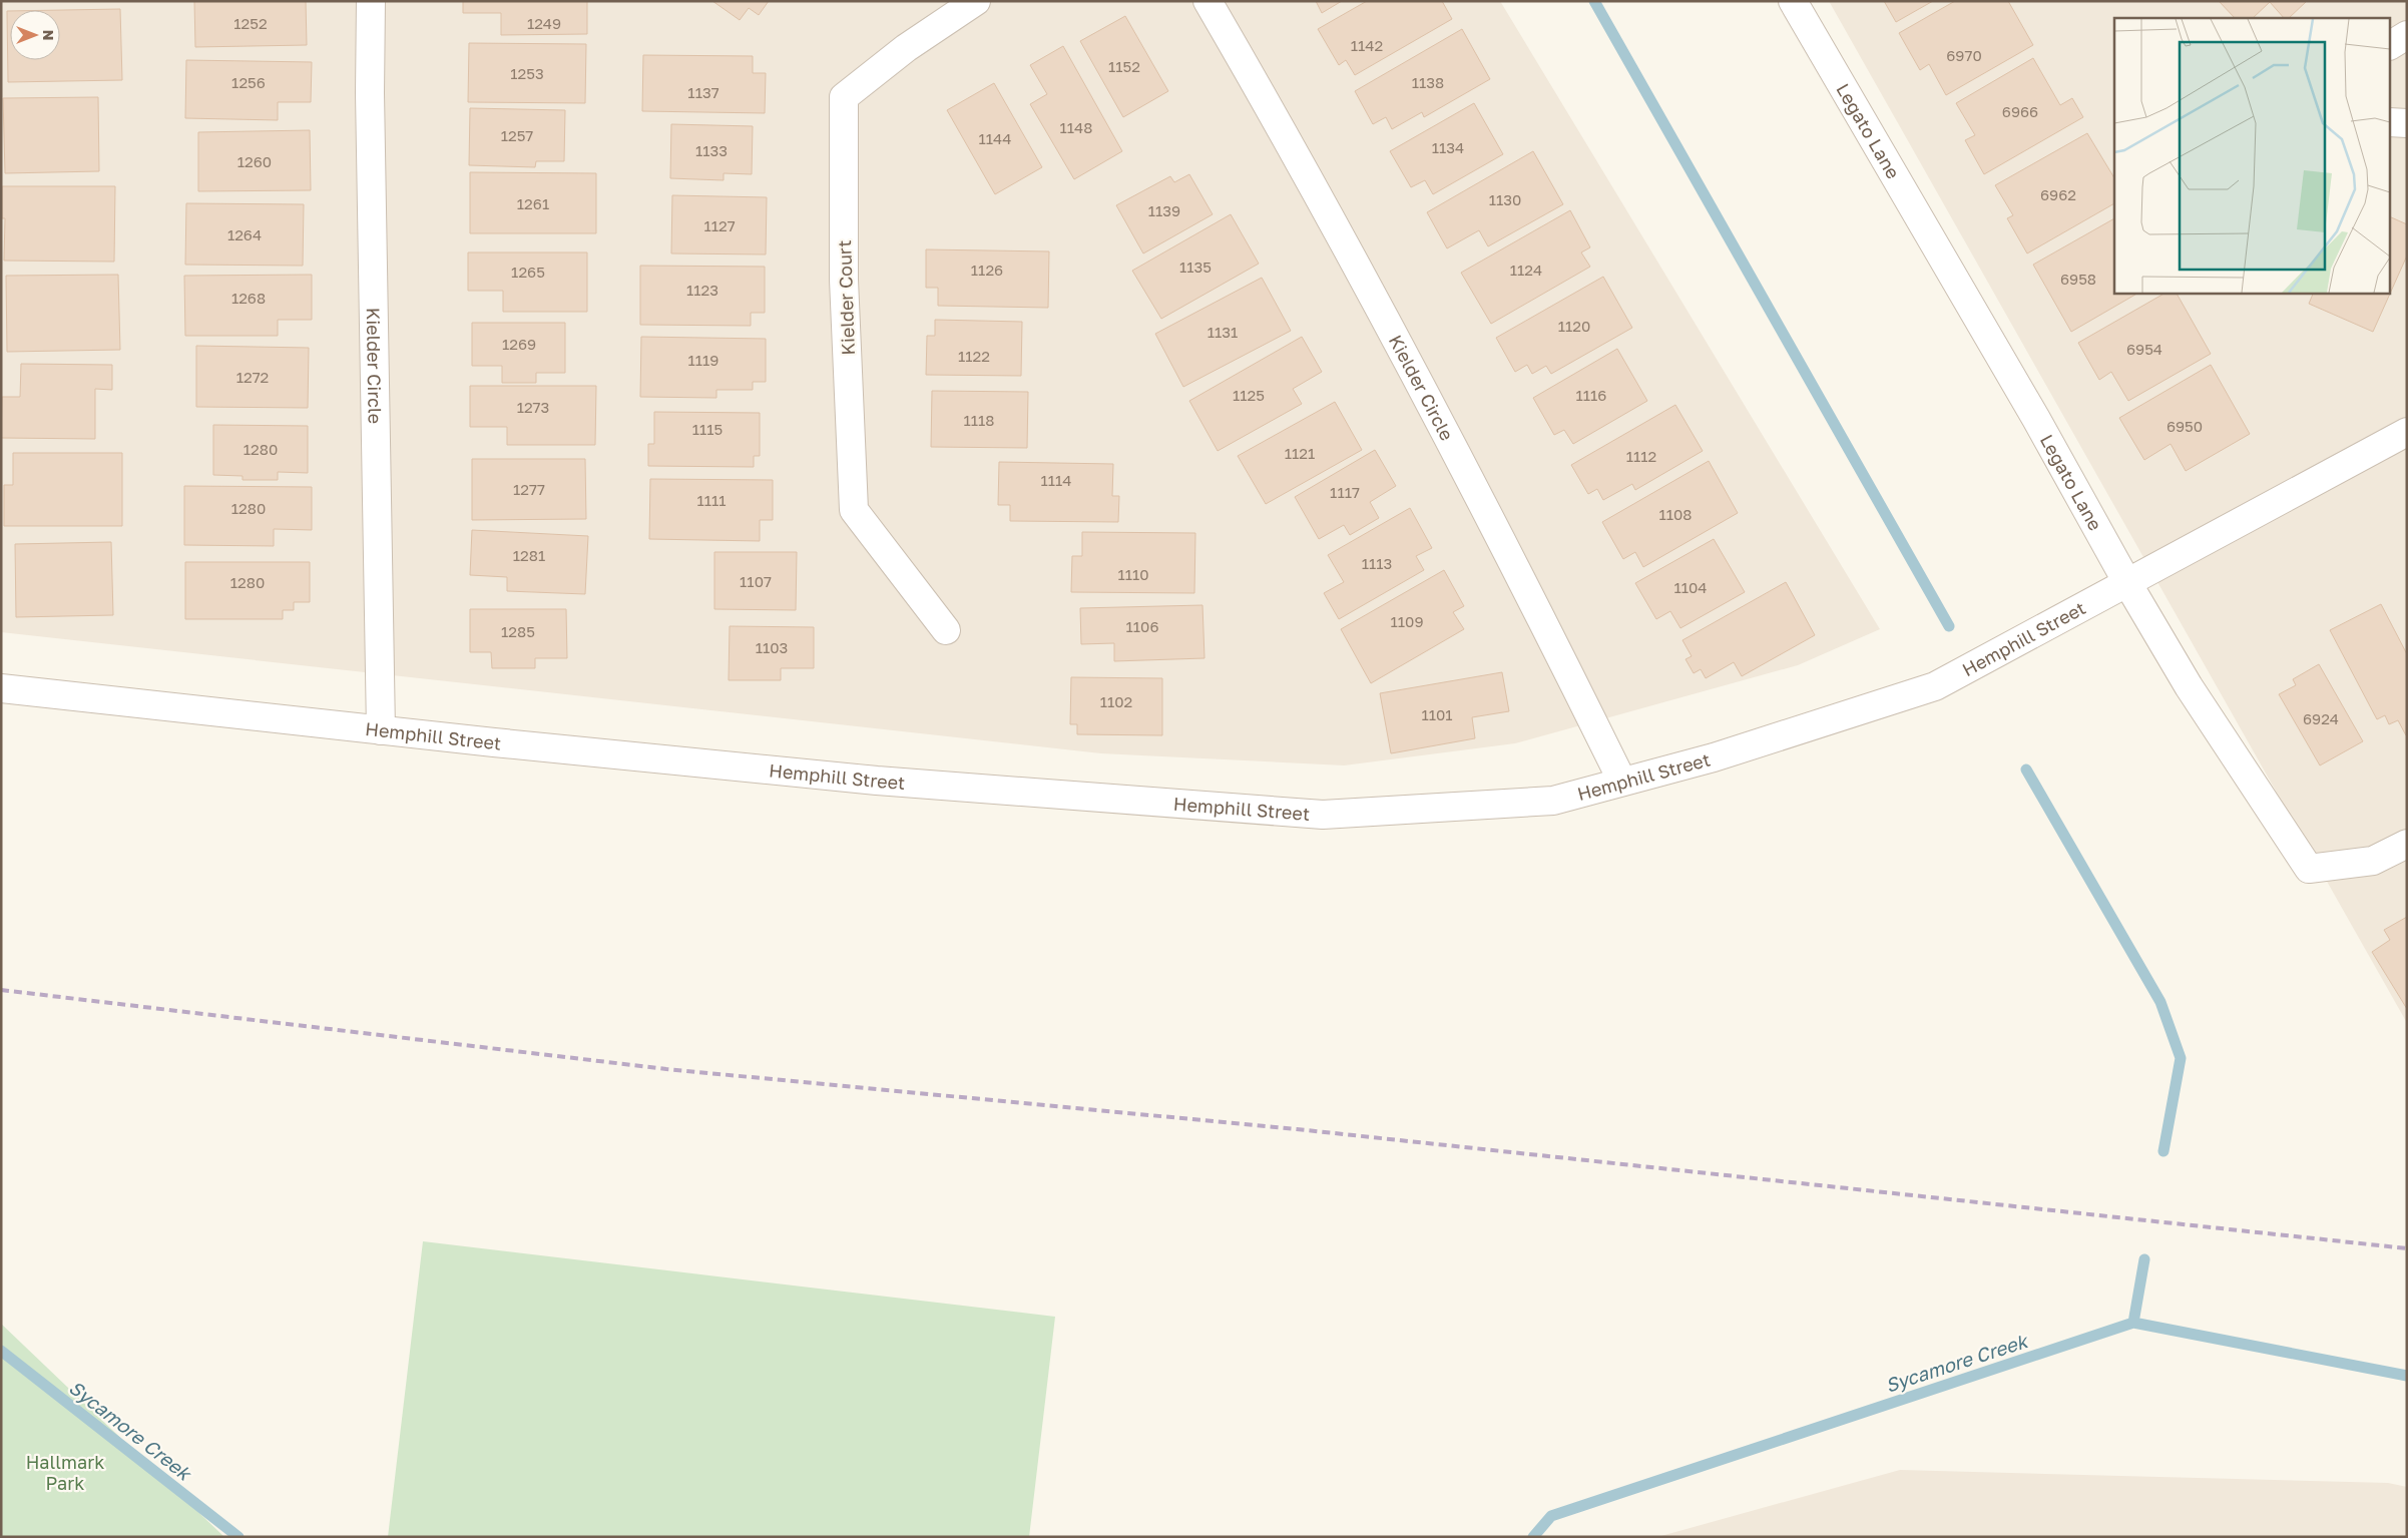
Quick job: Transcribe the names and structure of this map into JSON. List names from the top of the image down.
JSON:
{
  "streets": {
    "street": [
      "Legato Lane",
      "Kielder Court",
      "Kielder Circle",
      "Hemphill Street"
    ]
  },
  "crossings": [
    ["Legato Lane", "Hemphill Street"],
    ["Kielder Circle", "Hemphill Street"]
  ],
  "water": ["Sycamore Creek"],
  "parks": ["Hallmark Park"],
  "house_numbers": [
    "1252",
    "1249",
    "1142",
    "6970",
    "1152",
    "1253",
    "1256",
    "1138",
    "1137",
    "6966",
    "1148",
    "1257",
    "1144",
    "1134",
    "1133",
    "1260",
    "6962",
    "1130",
    "1261",
    "1139",
    "1127",
    "1264",
    "1135",
    "1126",
    "1124",
    "1265",
    "6958",
    "1123",
    "1268",
    "1120",
    "1131",
    "1269",
    "6954",
    "1122",
    "1119",
    "1272",
    "1125",
    "1116",
    "1273",
    "1118",
    "6950",
    "1115",
    "1280",
    "1121",
    "1112",
    "1114",
    "1277",
    "1117",
    "1111",
    "1280",
    "1108",
    "1281",
    "1113",
    "1110",
    "1107",
    "1280",
    "1104",
    "1109",
    "1106",
    "1285",
    "1103",
    "1102",
    "1101",
    "6924"
  ],
  "north": "right"
}
